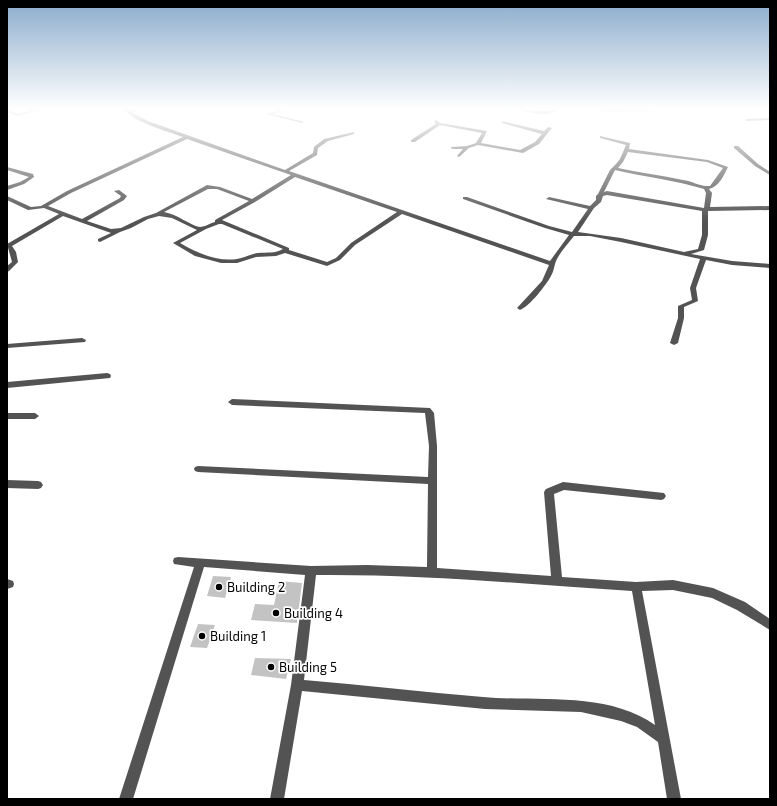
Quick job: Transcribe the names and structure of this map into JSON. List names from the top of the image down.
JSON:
{
  "places": [
    "Building 2",
    "Building 4",
    "Building 1",
    "Building 5"
  ]
}
